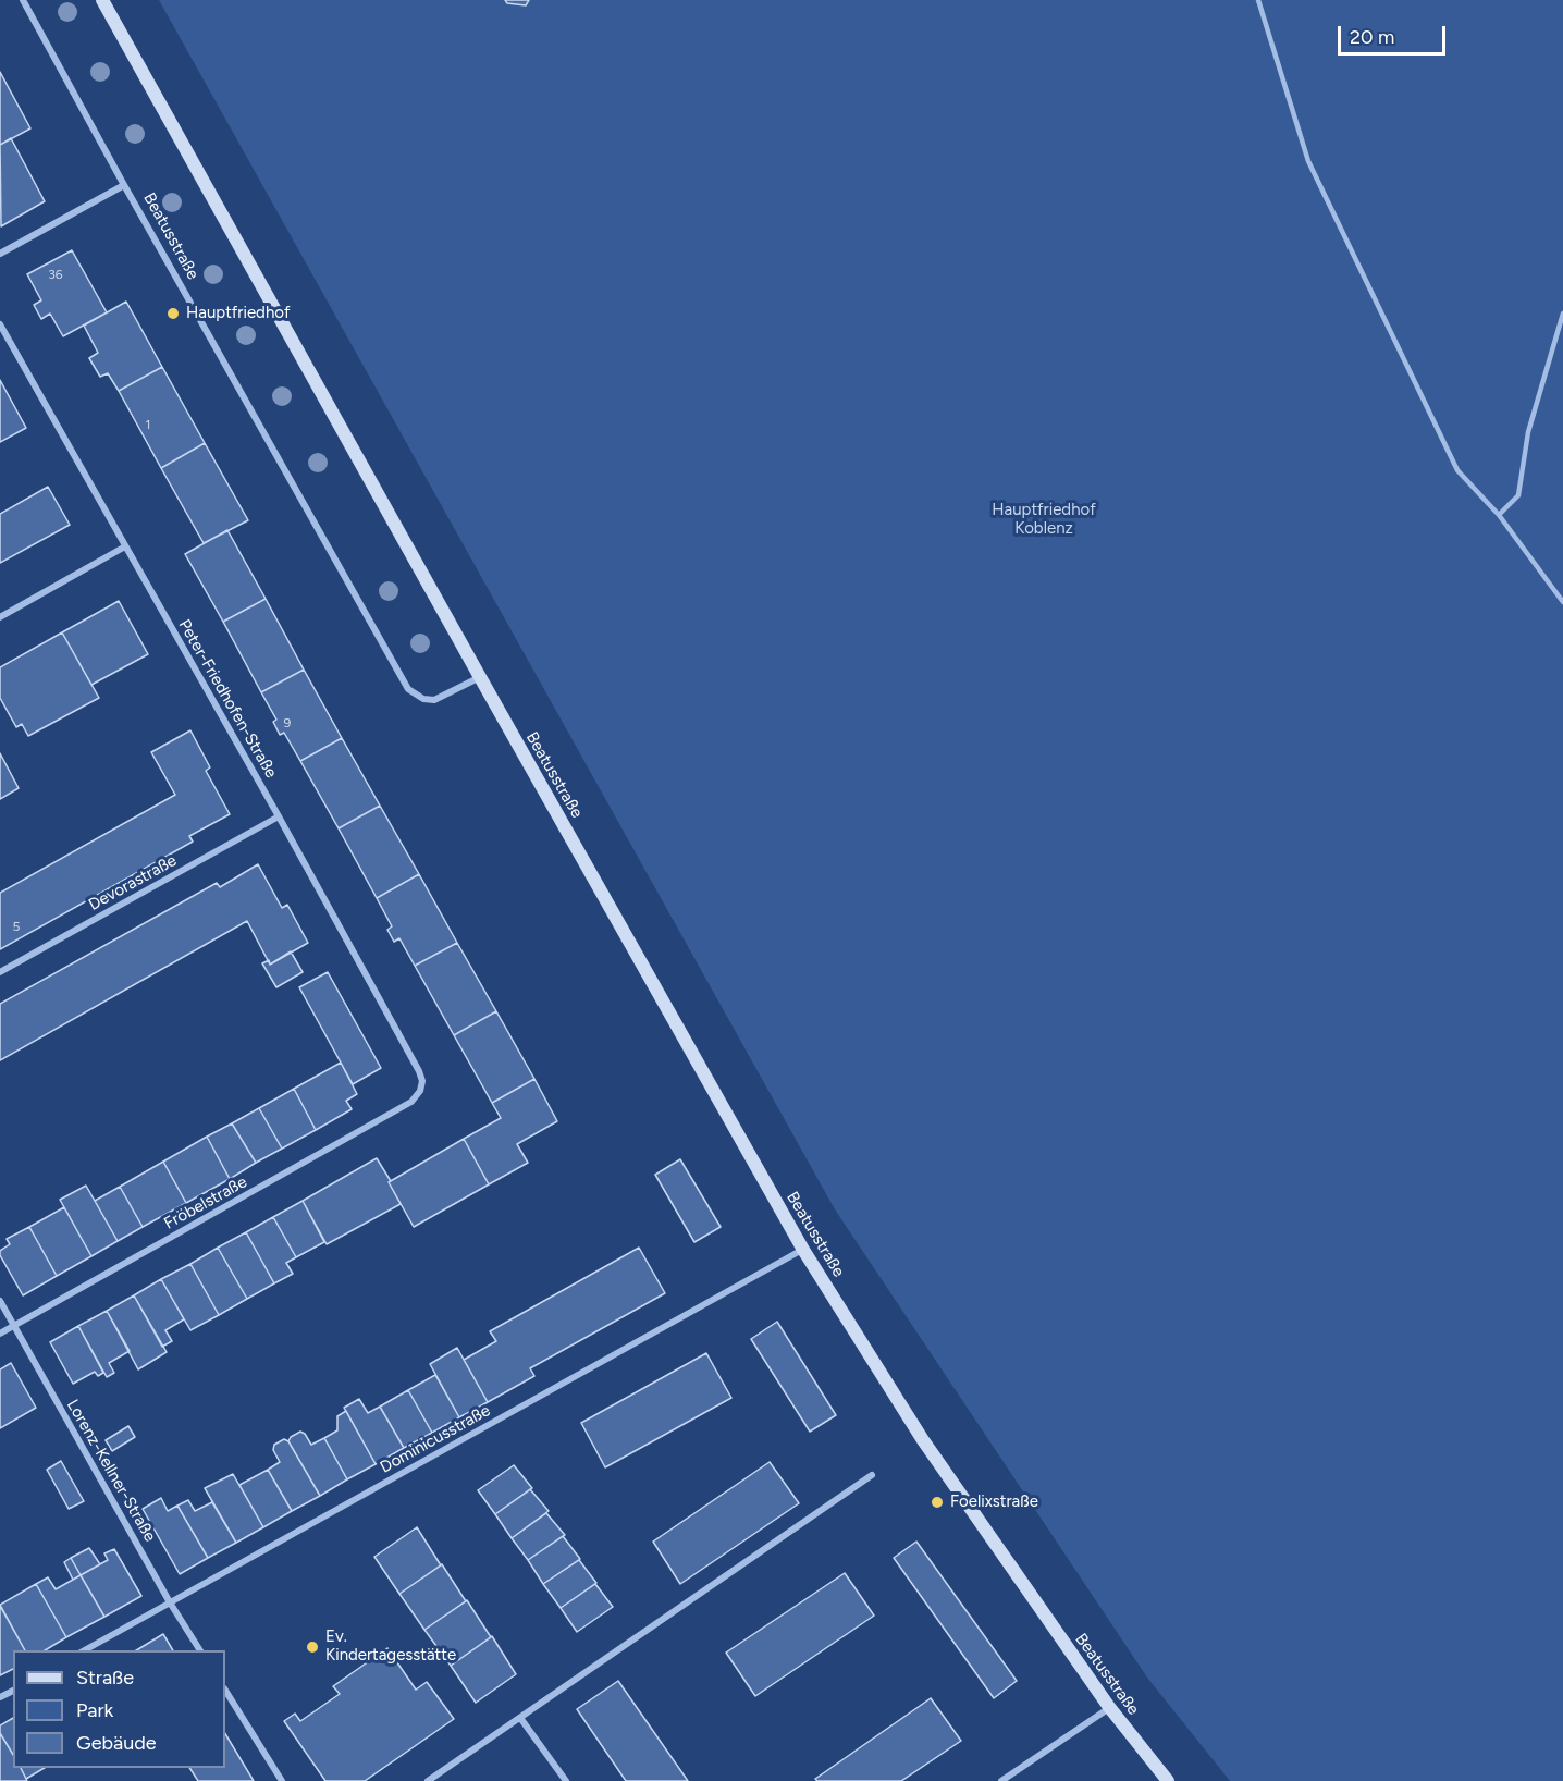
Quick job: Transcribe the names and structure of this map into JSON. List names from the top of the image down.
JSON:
{
  "streets": {
    "street": [
      "Beatusstraße",
      "Peter-Friedhofen-Straße",
      "Devorastraße",
      "Fröbelstraße",
      "Dominicusstraße",
      "Lorenz-Kellner-Straße"
    ]
  },
  "crossings": [
    ["Beatusstraße", "Dominicusstraße"],
    ["Peter-Friedhofen-Straße", "Devorastraße"],
    ["Peter-Friedhofen-Straße", "Fröbelstraße"],
    ["Fröbelstraße", "Lorenz-Kellner-Straße"],
    ["Dominicusstraße", "Lorenz-Kellner-Straße"]
  ],
  "parks": ["Hauptfriedhof Koblenz"],
  "places": ["Hauptfriedhof", "Foelixstraße", "Ev. Kindertagesstätte"],
  "house_numbers": [
    "36",
    "1",
    "9",
    "5"
  ],
  "legend": ["Straße", "Park", "Gebäude"],
  "scale_bar": "20 m"
}
